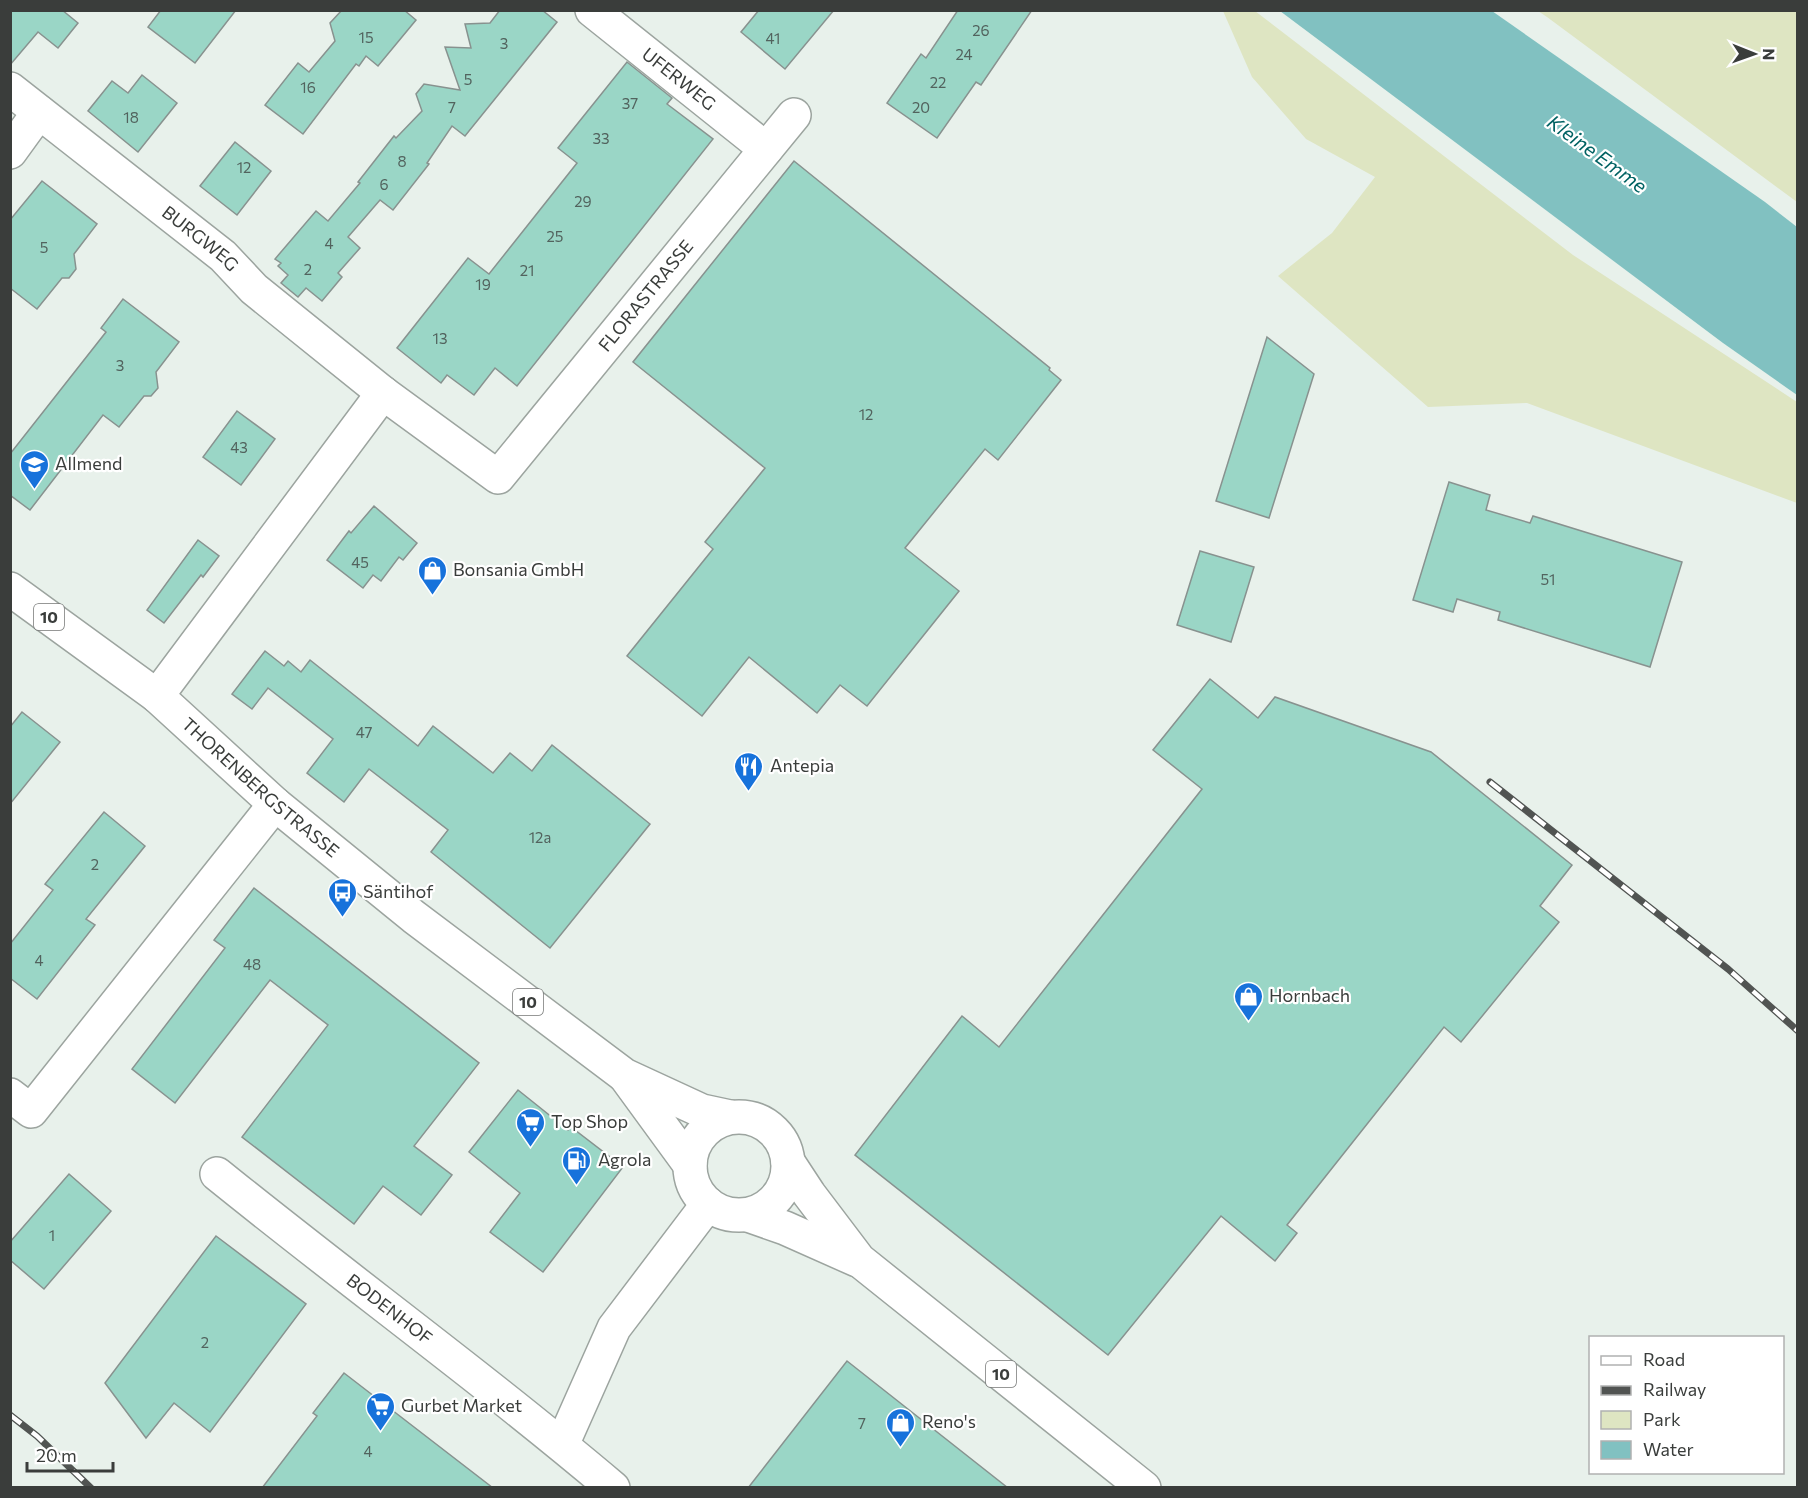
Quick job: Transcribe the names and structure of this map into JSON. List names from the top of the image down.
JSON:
{
  "streets": {
    "street": [
      "UFERWEG",
      "BURGWEG",
      "FLORASTRASSE",
      "10",
      "THORENBERGSTRASSE",
      "BODENHOF"
    ]
  },
  "crossings": [
    ["UFERWEG", "FLORASTRASSE"],
    ["BURGWEG", "FLORASTRASSE"],
    ["10", "THORENBERGSTRASSE"]
  ],
  "water": ["Kleine Emme"],
  "places": {
    "school or university": ["Allmend"],
    "shop": ["Bonsania GmbH", "Hornbach", "Reno's"],
    "restaurant": ["Antepia"],
    "bus stop": ["Säntihof"],
    "supermarket": ["Top Shop", "Gurbet Market"],
    "fuel station": ["Agrola"]
  },
  "house_numbers": [
    "26",
    "15",
    "41",
    "3",
    "24",
    "5",
    "22",
    "16",
    "37",
    "7",
    "20",
    "18",
    "33",
    "8",
    "12",
    "6",
    "29",
    "25",
    "4",
    "5",
    "2",
    "21",
    "19",
    "13",
    "3",
    "12",
    "43",
    "45",
    "51",
    "47",
    "12a",
    "2",
    "4",
    "48",
    "1",
    "2",
    "7",
    "4"
  ],
  "legend": [
    "Road",
    "Railway",
    "Park",
    "Water"
  ],
  "scale_bar": "20 m",
  "north": "right"
}
